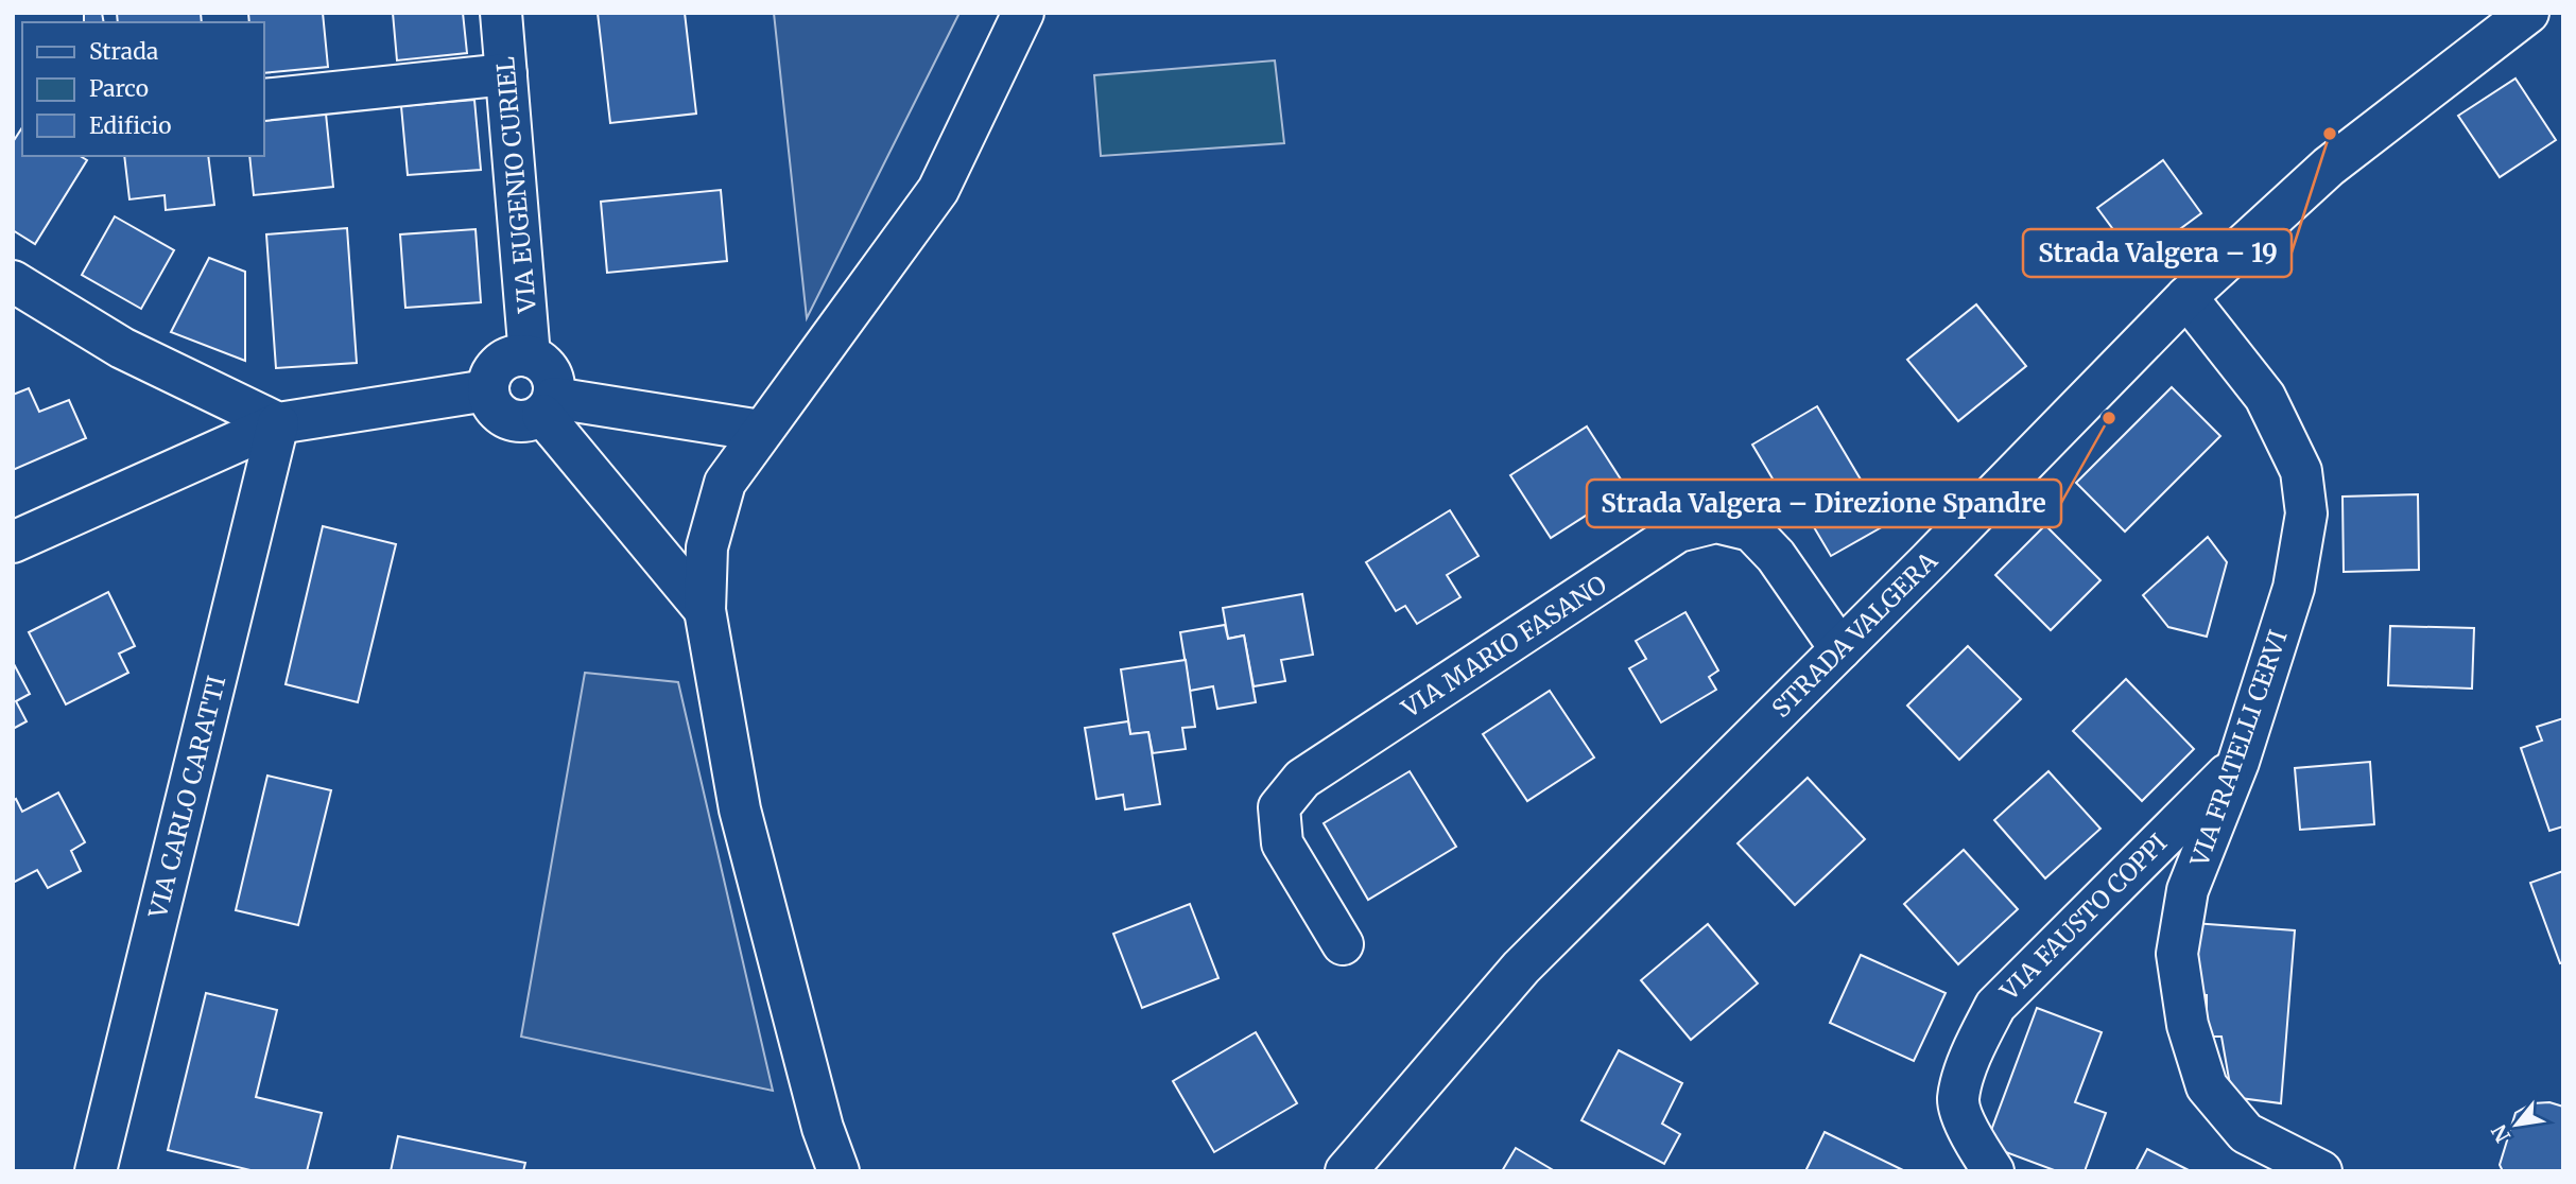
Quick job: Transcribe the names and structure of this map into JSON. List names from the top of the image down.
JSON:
{
  "streets": {
    "street": [
      "VIA EUGENIO CURIEL",
      "STRADA VALGERA",
      "VIA MARIO FASANO",
      "VIA FRATELLI CERVI",
      "VIA CARLO CARATTI",
      "VIA FAUSTO COPPI"
    ]
  },
  "crossings": [
    ["STRADA VALGERA", "VIA MARIO FASANO"],
    ["STRADA VALGERA", "VIA FRATELLI CERVI"],
    ["VIA FRATELLI CERVI", "VIA FAUSTO COPPI"]
  ],
  "places": ["Strada Valgera – 19", "Strada Valgera – Direzione Spandre"],
  "legend": ["Strada", "Parco", "Edificio"],
  "north": "bottom left"
}
